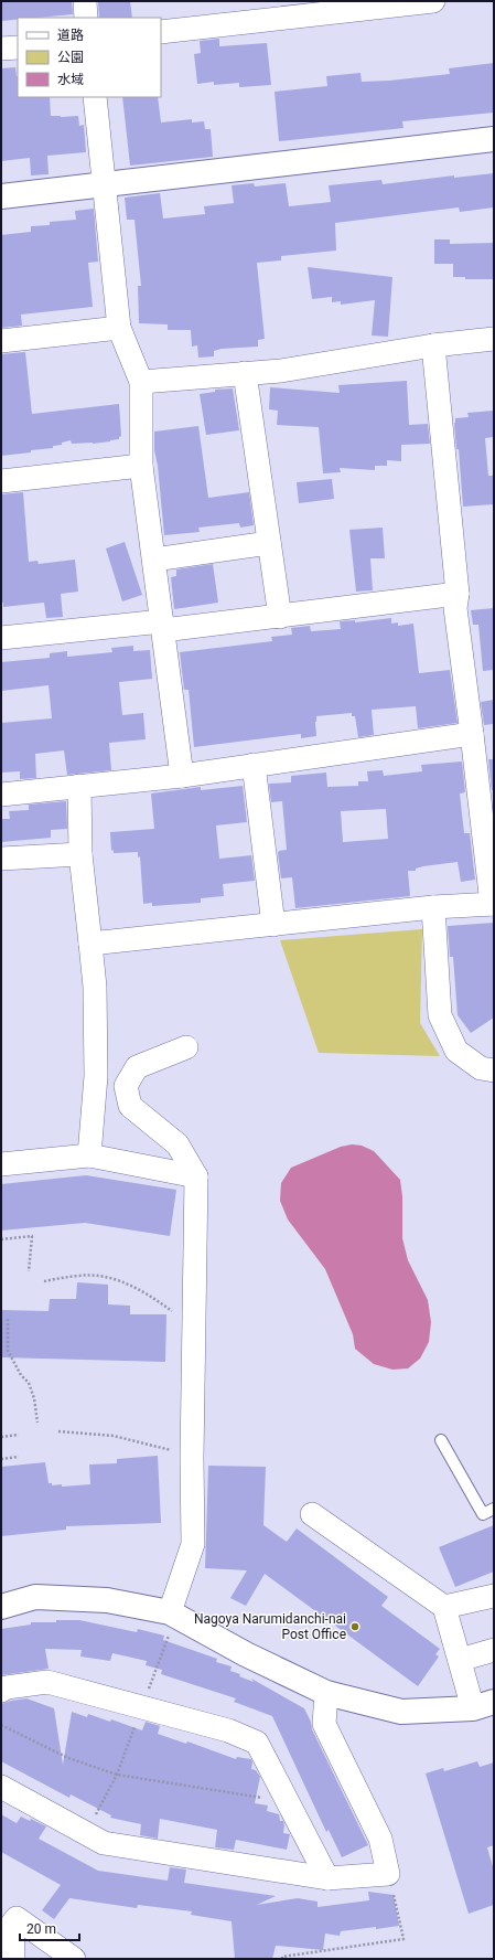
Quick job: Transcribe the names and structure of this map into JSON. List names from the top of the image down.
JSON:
{
  "places": ["Nagoya Narumidanchi-nai Post Office"],
  "legend": ["道路", "公園", "水域"],
  "scale_bar": "20 m"
}
